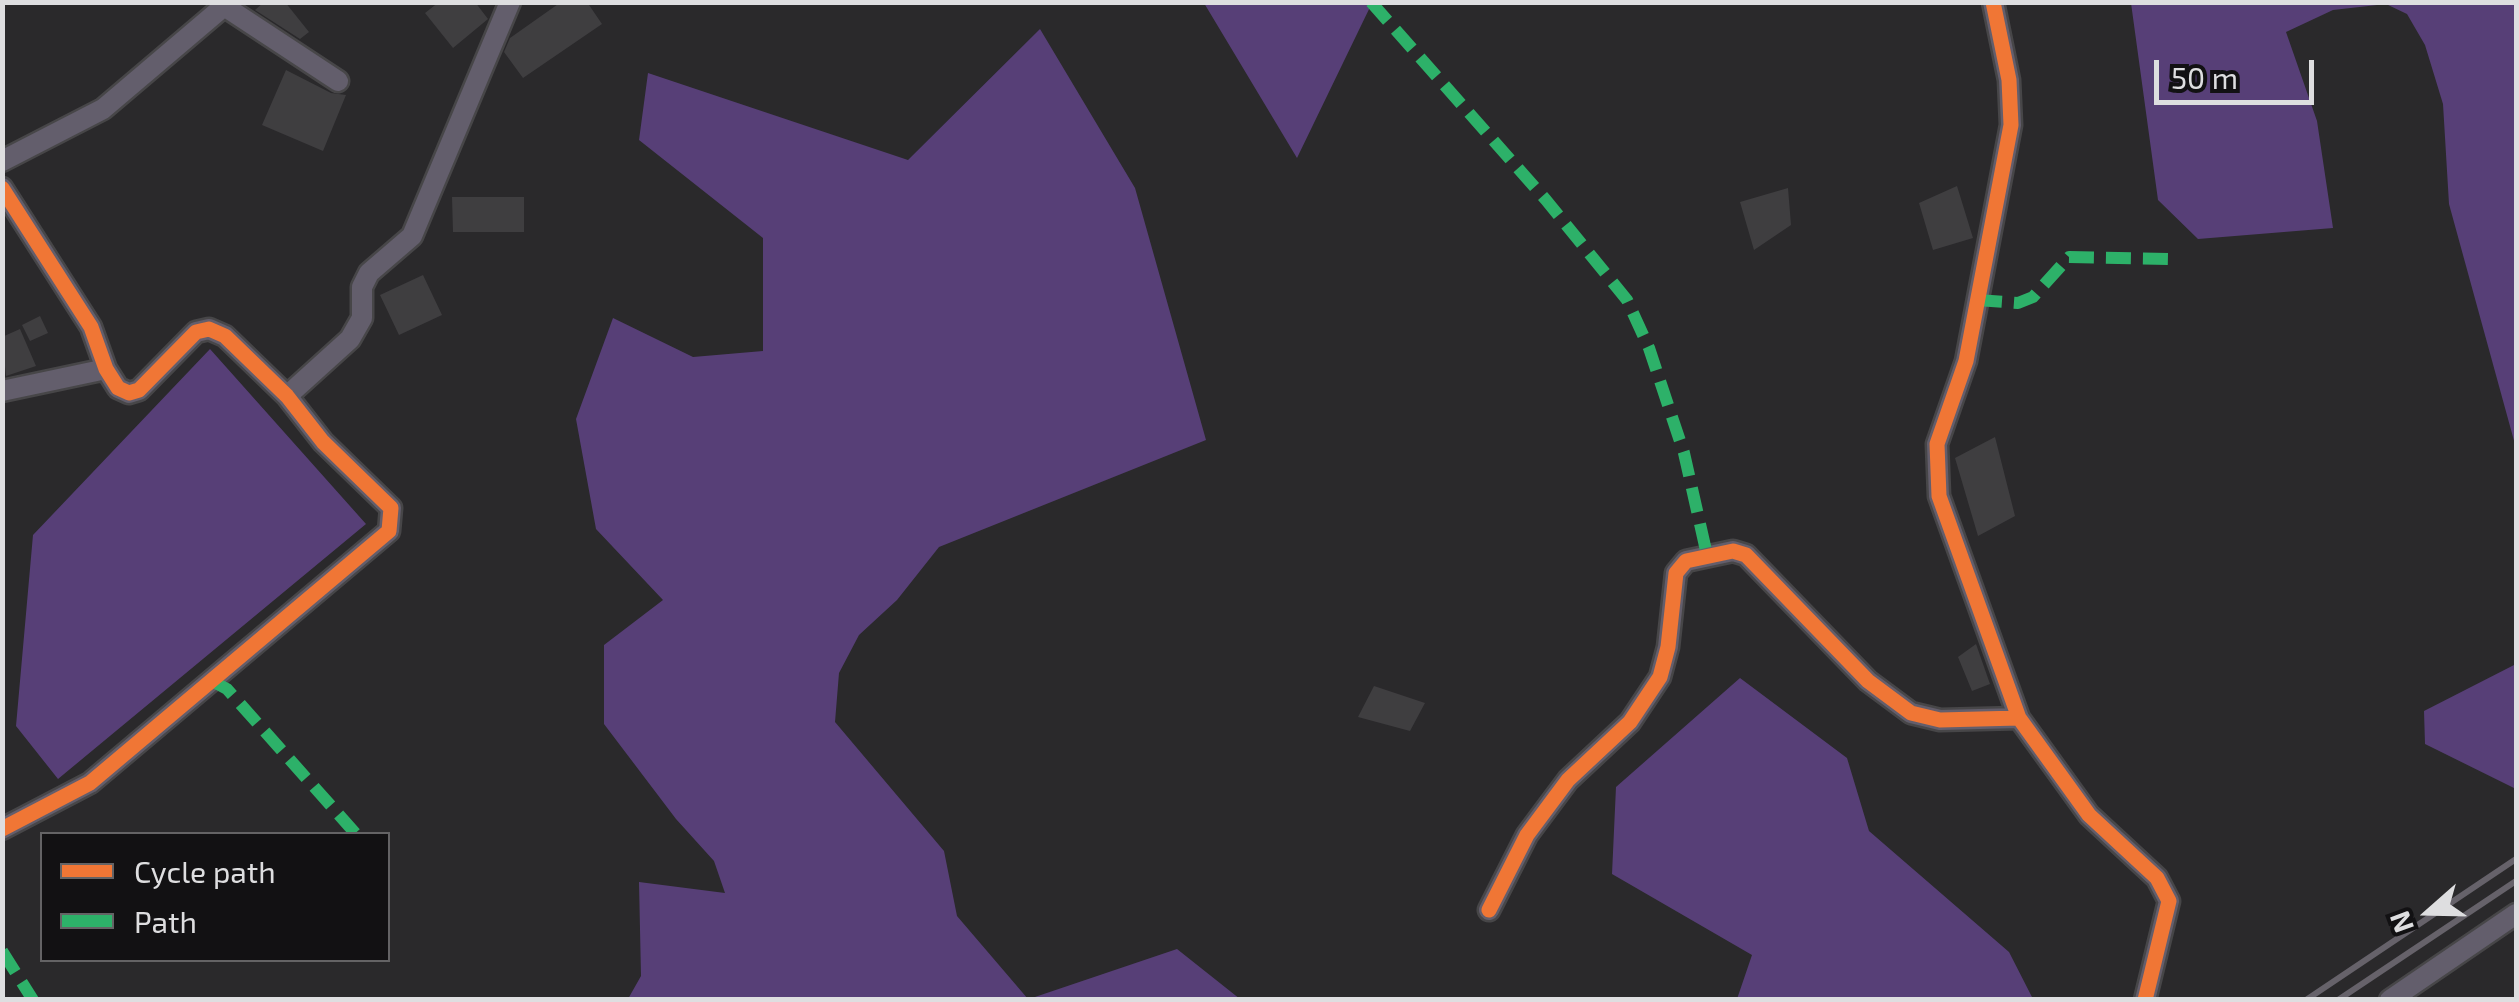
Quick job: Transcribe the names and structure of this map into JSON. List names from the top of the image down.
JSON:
{
  "legend": ["Cycle path", "Path"],
  "scale_bar": "50 m",
  "north": "left"
}
